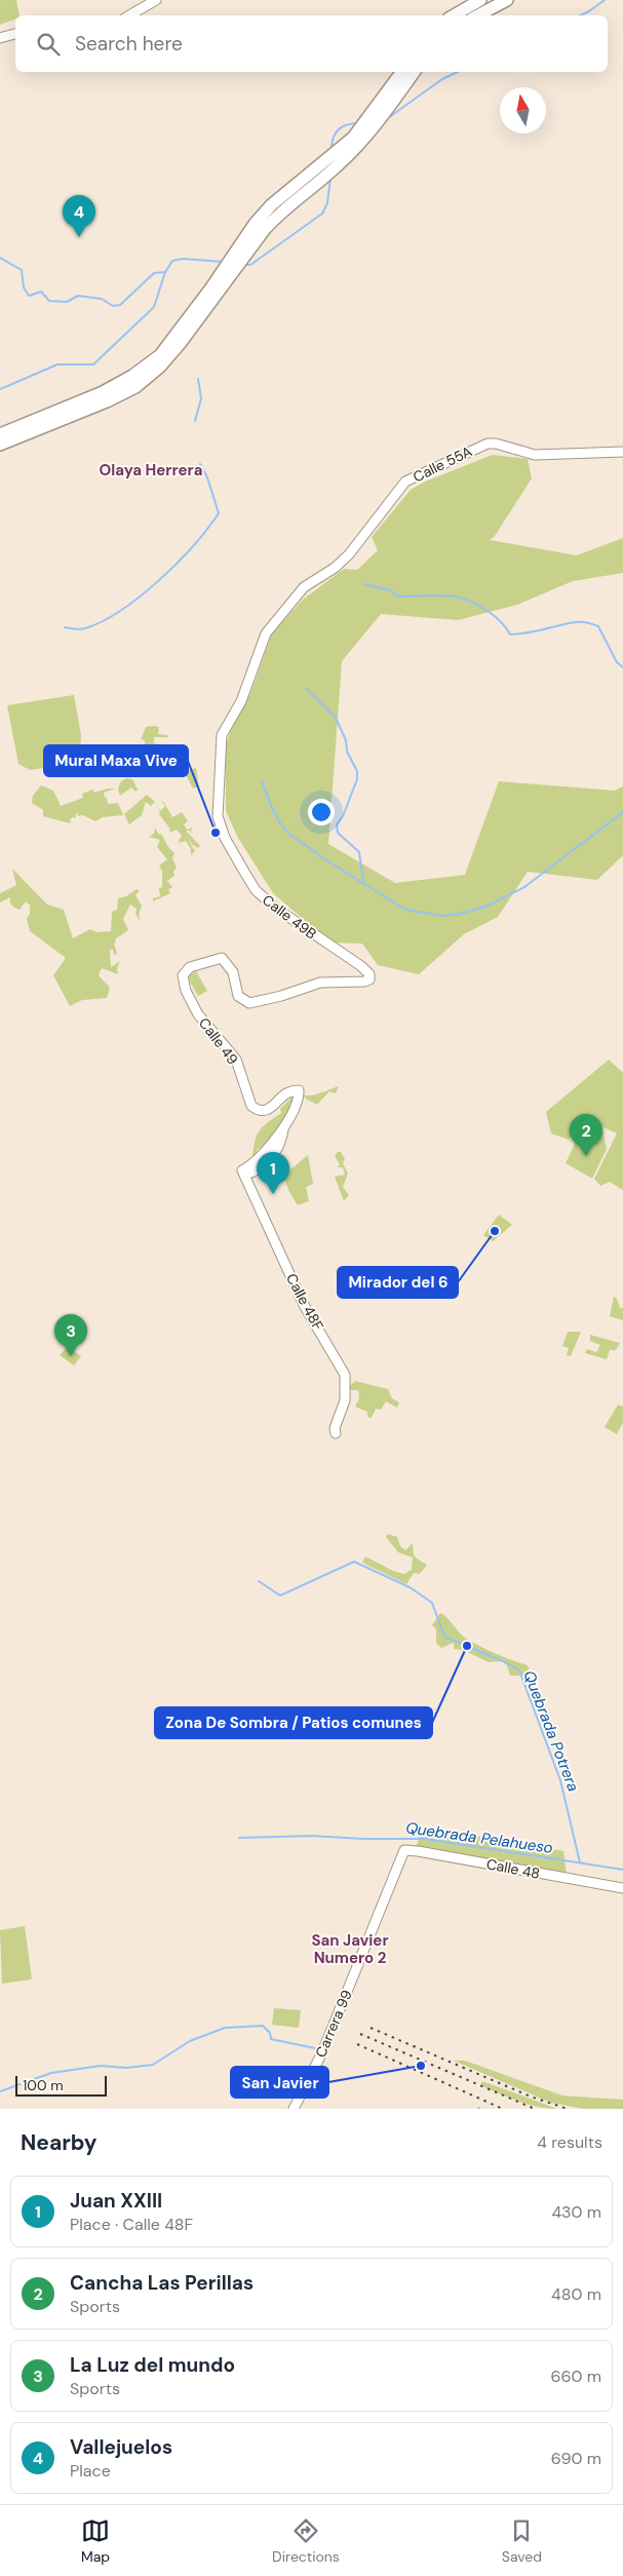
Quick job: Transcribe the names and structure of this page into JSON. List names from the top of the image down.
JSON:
{
  "streets": {
    "street": [
      "Calle 55A",
      "Calle 49B",
      "Calle 49",
      "Calle 48F",
      "Calle 48",
      "Carrera 99"
    ]
  },
  "crossings": [
    ["Calle 55A", "Calle 49B"],
    ["Calle 49B", "Calle 49"],
    ["Calle 49", "Calle 48F"],
    ["Calle 48", "Carrera 99"]
  ],
  "districts": ["Olaya Herrera", "San Javier Numero 2"],
  "water": ["Quebrada Potrera", "Quebrada Pelahueso"],
  "places": [
    "Mural Maxa Vive",
    "Mirador del 6",
    "Zona De Sombra / Patios comunes",
    "San Javier"
  ],
  "scale_bar": "100 m",
  "north": "top",
  "page": {
    "search": "Search here",
    "pins": [
      "4",
      "2",
      "1",
      "3"
    ],
    "scale": "100 m",
    "heading": ["Nearby", "4 results"],
    "list": [
      {
        "mark": "1",
        "name": "Juan XXIII",
        "note": "Place · Calle 48F",
        "value": "430 m"
      },
      {
        "mark": "2",
        "name": "Cancha Las Perillas",
        "note": "Sports",
        "value": "480 m"
      },
      {
        "mark": "3",
        "name": "La Luz del mundo",
        "note": "Sports",
        "value": "660 m"
      },
      {
        "mark": "4",
        "name": "Vallejuelos",
        "note": "Place",
        "value": "690 m"
      }
    ],
    "nav": ["Map", "Directions", "Saved"]
  }
}
